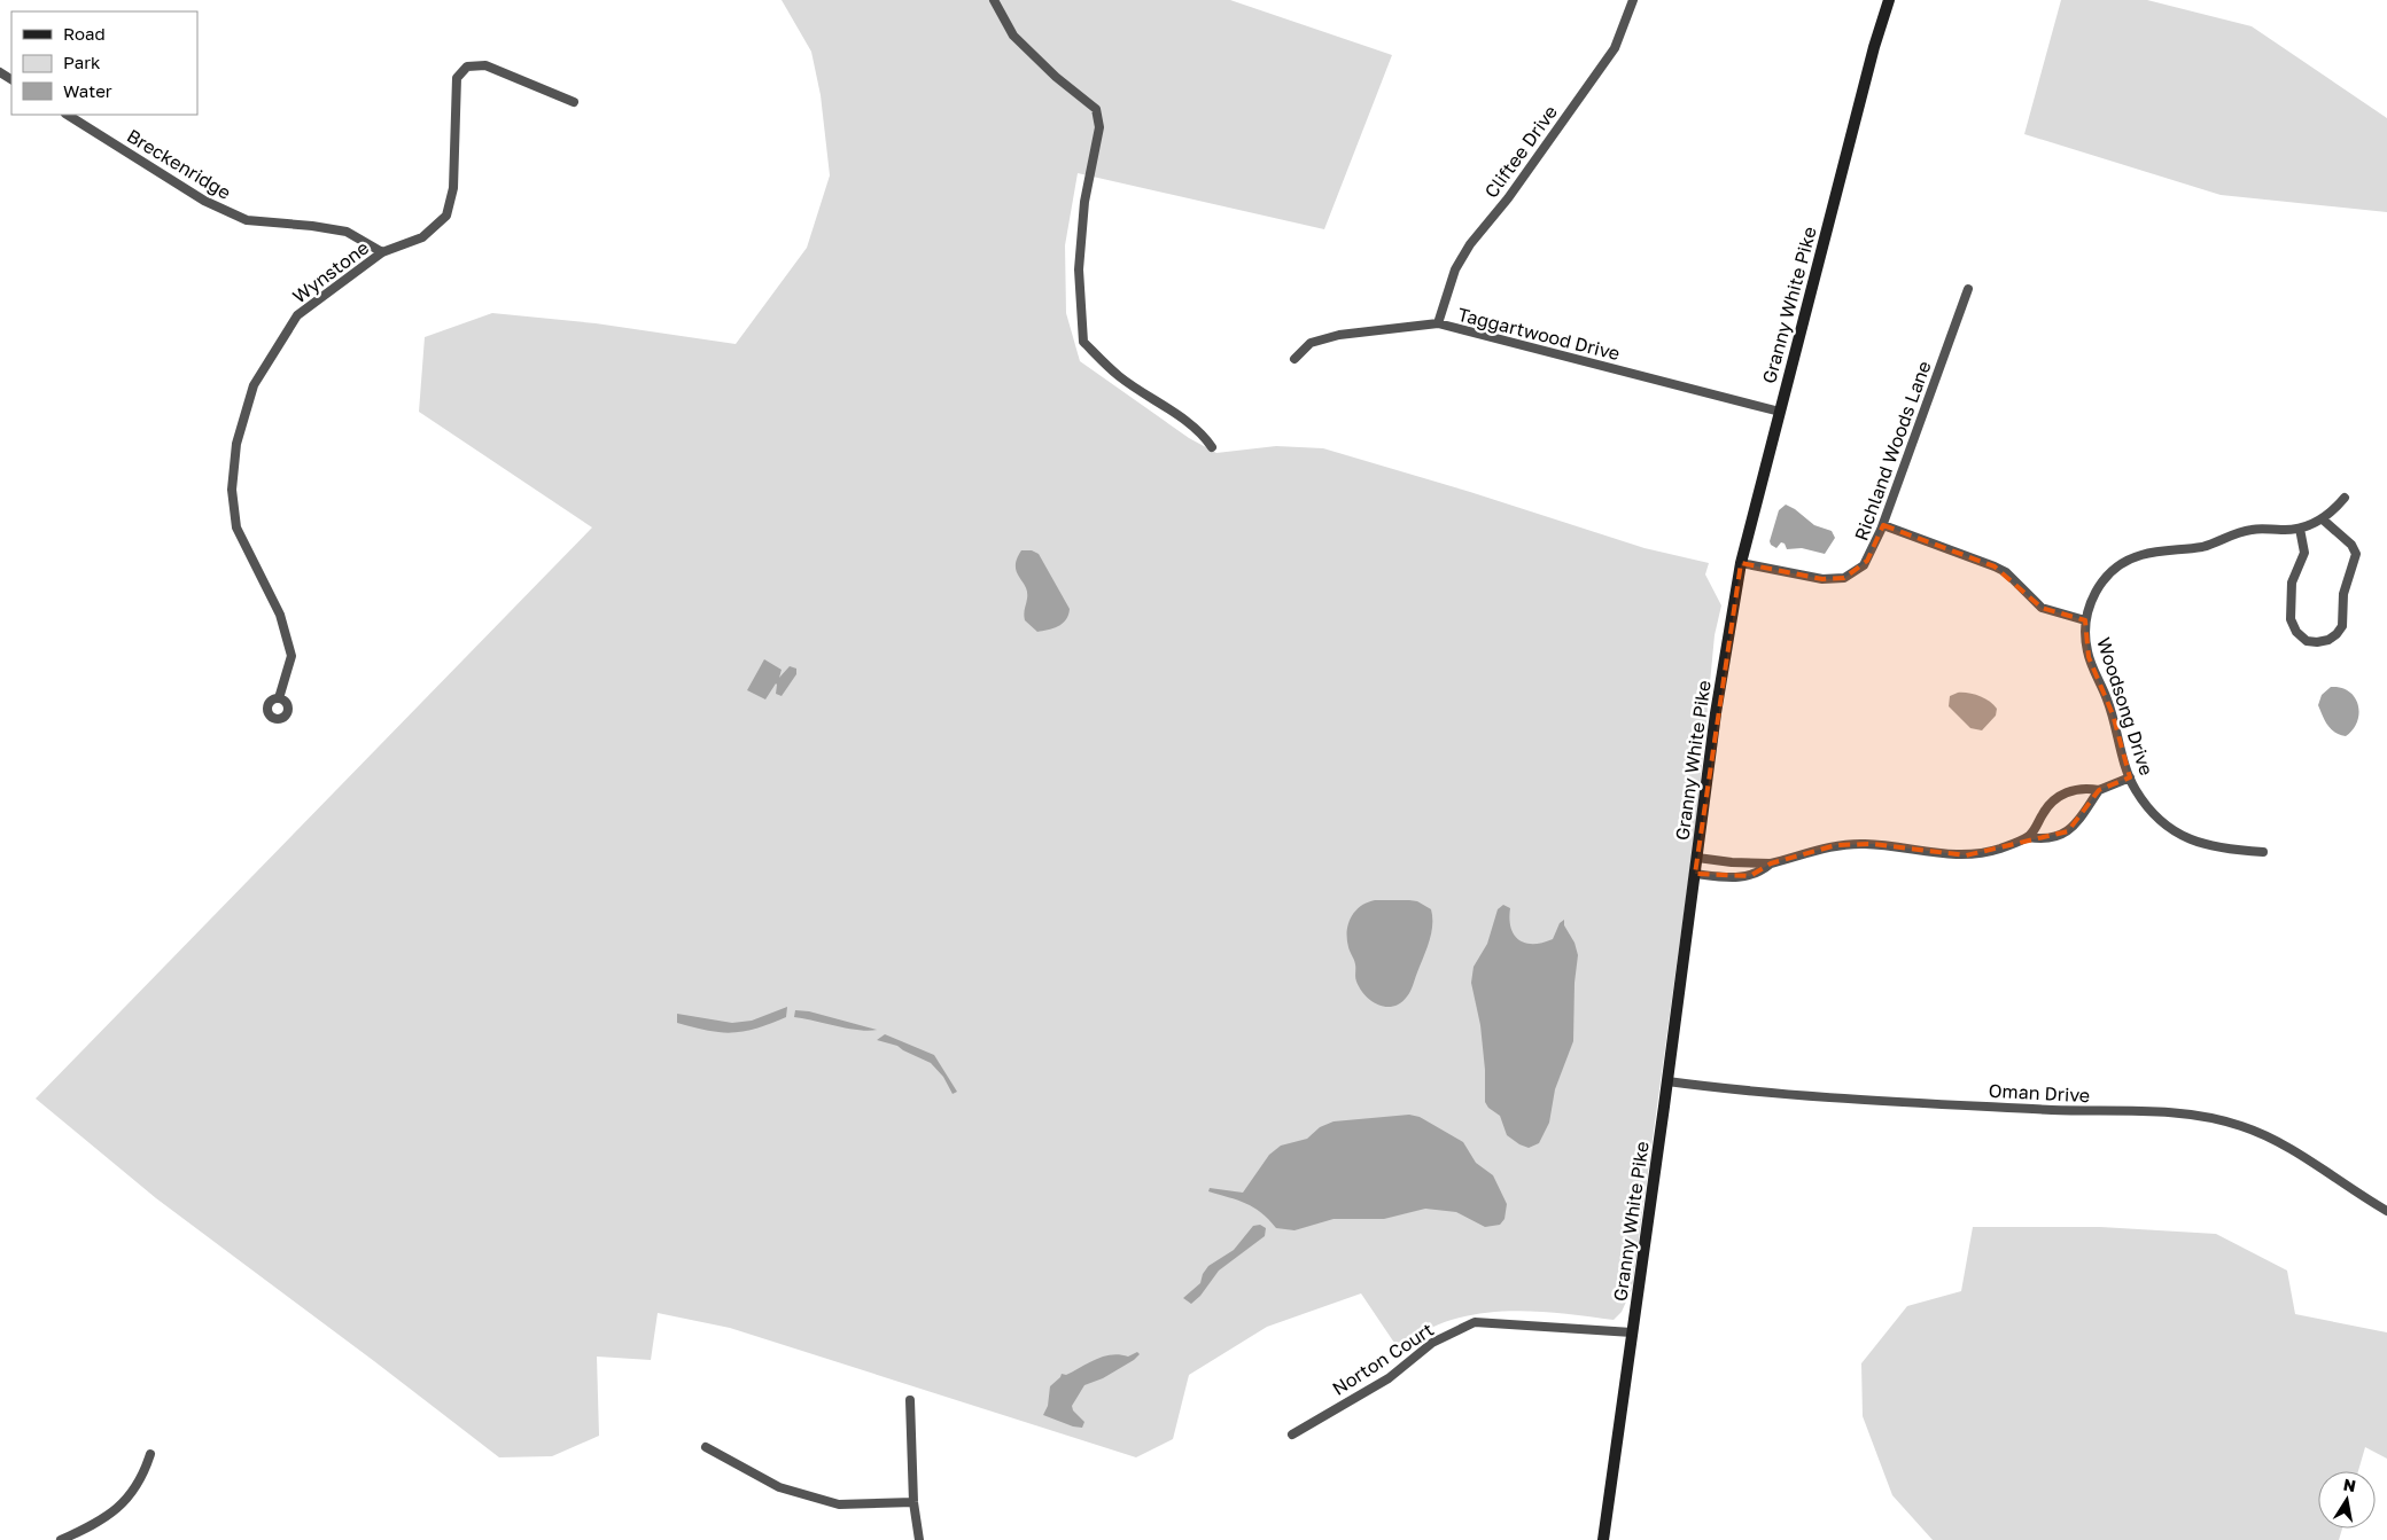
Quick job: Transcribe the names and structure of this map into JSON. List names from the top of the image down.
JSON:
{
  "streets": {
    "main road": ["Granny White Pike"],
    "street": [
      "Cliftee Drive",
      "Breckenridge",
      "Wynstone",
      "Taggartwood Drive",
      "Richland Woods Lane",
      "Woodsong Drive",
      "Oman Drive",
      "Norton Court"
    ]
  },
  "crossings": [
    ["Cliftee Drive", "Taggartwood Drive"],
    ["Breckenridge", "Wynstone"],
    ["Granny White Pike", "Taggartwood Drive"],
    ["Granny White Pike", "Richland Woods Lane"],
    ["Granny White Pike", "Oman Drive"],
    ["Granny White Pike", "Norton Court"]
  ],
  "legend": ["Road", "Park", "Water"],
  "north": "top"
}
